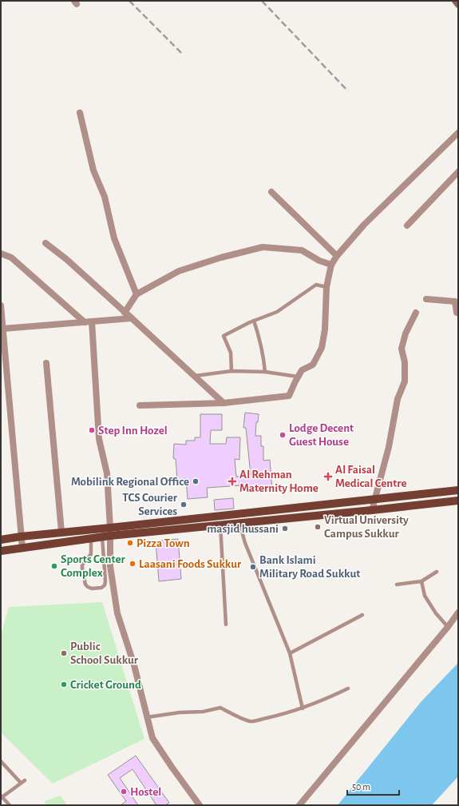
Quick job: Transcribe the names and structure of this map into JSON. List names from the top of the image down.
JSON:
{
  "places": {
    "other": [
      "Step Inn Hozel",
      "Lodge Decent Guest House",
      "Mobilink Regional Office",
      "TCS Courier Services",
      "Virtual University Campus Sukkur",
      "masjid hussani",
      "Pizza Town",
      "Laasani Foods Sukkur",
      "Sports Center Complex",
      "Bank Islami Military Road Sukkut",
      "Public School Sukkur",
      "Cricket Ground",
      "Hostel"
    ],
    "health": ["Al Faisal Medical Centre", "Al Rehman Maternity Home"]
  },
  "scale_bar": "50 m"
}
